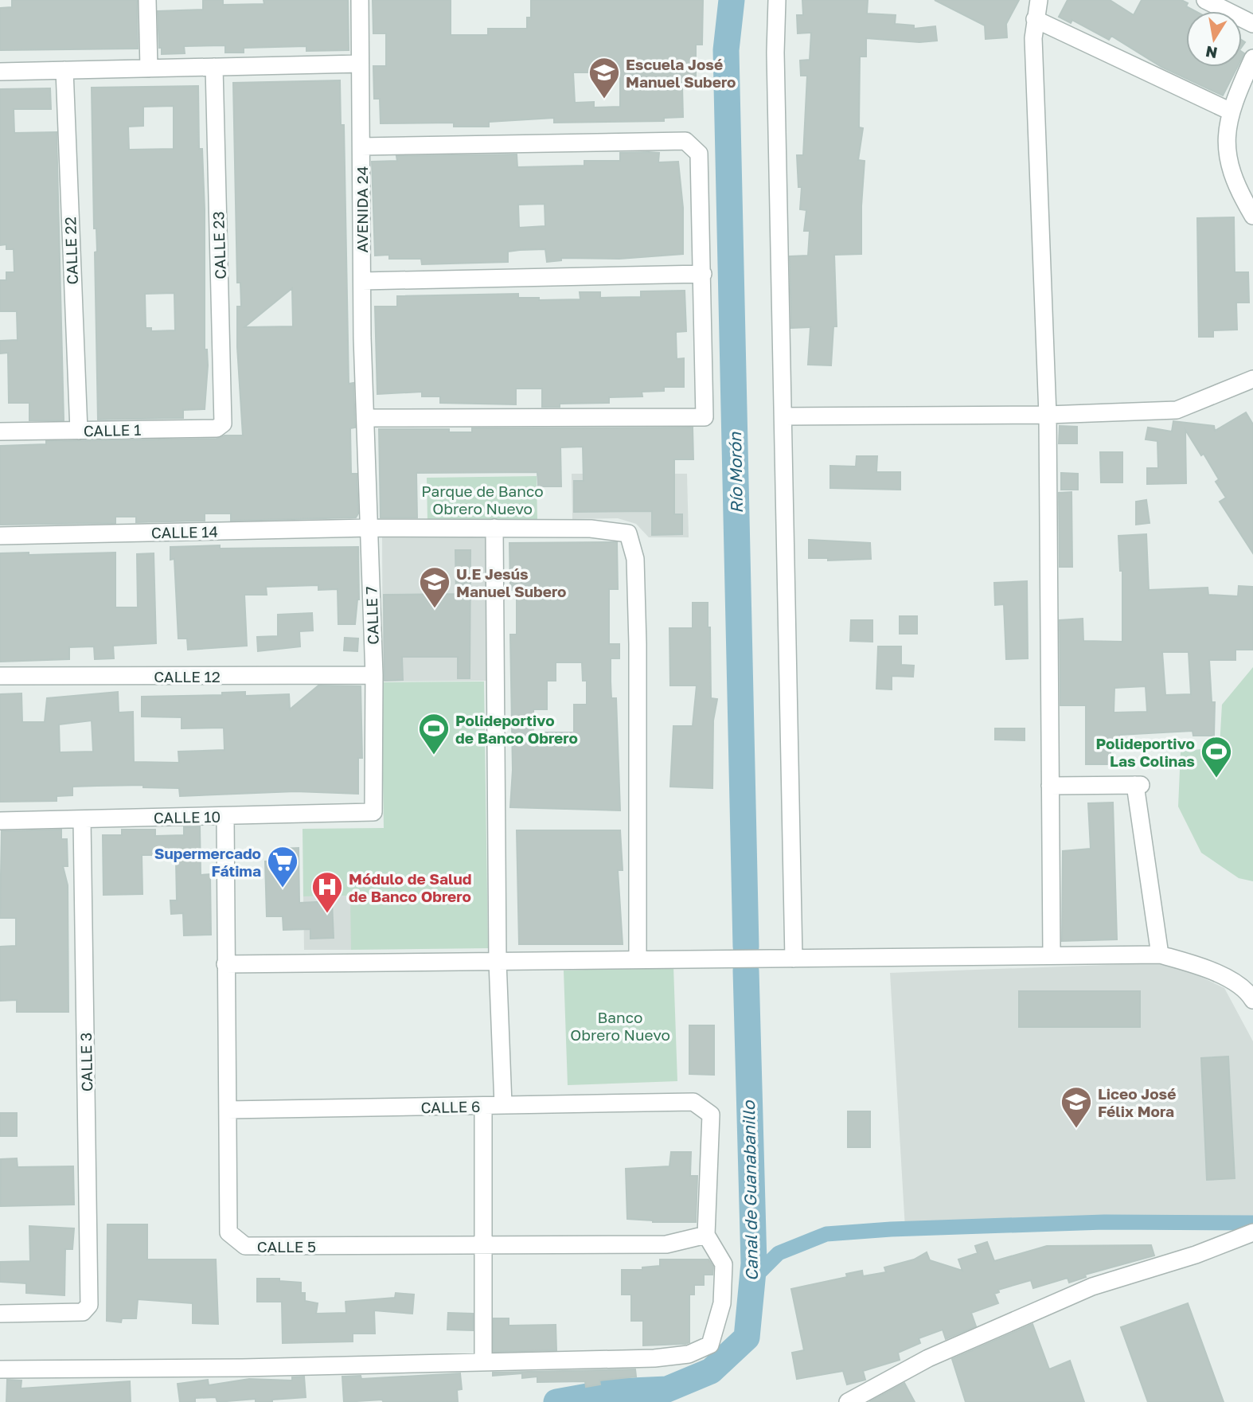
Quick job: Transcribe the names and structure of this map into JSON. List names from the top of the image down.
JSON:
{
  "streets": {
    "street": [
      "AVENIDA 24",
      "CALLE 23",
      "CALLE 22",
      "CALLE 1",
      "CALLE 14",
      "CALLE 7",
      "CALLE 12",
      "CALLE 10",
      "CALLE 3",
      "CALLE 6",
      "CALLE 5"
    ]
  },
  "crossings": [
    ["AVENIDA 24", "CALLE 7"],
    ["CALLE 23", "CALLE 1"],
    ["CALLE 22", "CALLE 1"],
    ["CALLE 14", "CALLE 7"],
    ["CALLE 7", "CALLE 12"],
    ["CALLE 7", "CALLE 10"],
    ["CALLE 10", "CALLE 3"],
    ["CALLE 10", "CALLE 5"],
    ["CALLE 6", "CALLE 5"]
  ],
  "water": ["Río Morón", "Canal de Guanabanillo"],
  "parks": ["Parque de Banco Obrero Nuevo", "Banco Obrero Nuevo"],
  "places": {
    "school or university": ["Escuela José Manuel Subero", "U.E Jesús Manuel Subero", "Liceo José Félix Mora"],
    "sports": ["Polideportivo de Banco Obrero", "Polideportivo Las Colinas"],
    "supermarket": ["Supermercado Fátima"],
    "hospital": ["Módulo de Salud de Banco Obrero"]
  },
  "north": "bottom"
}
